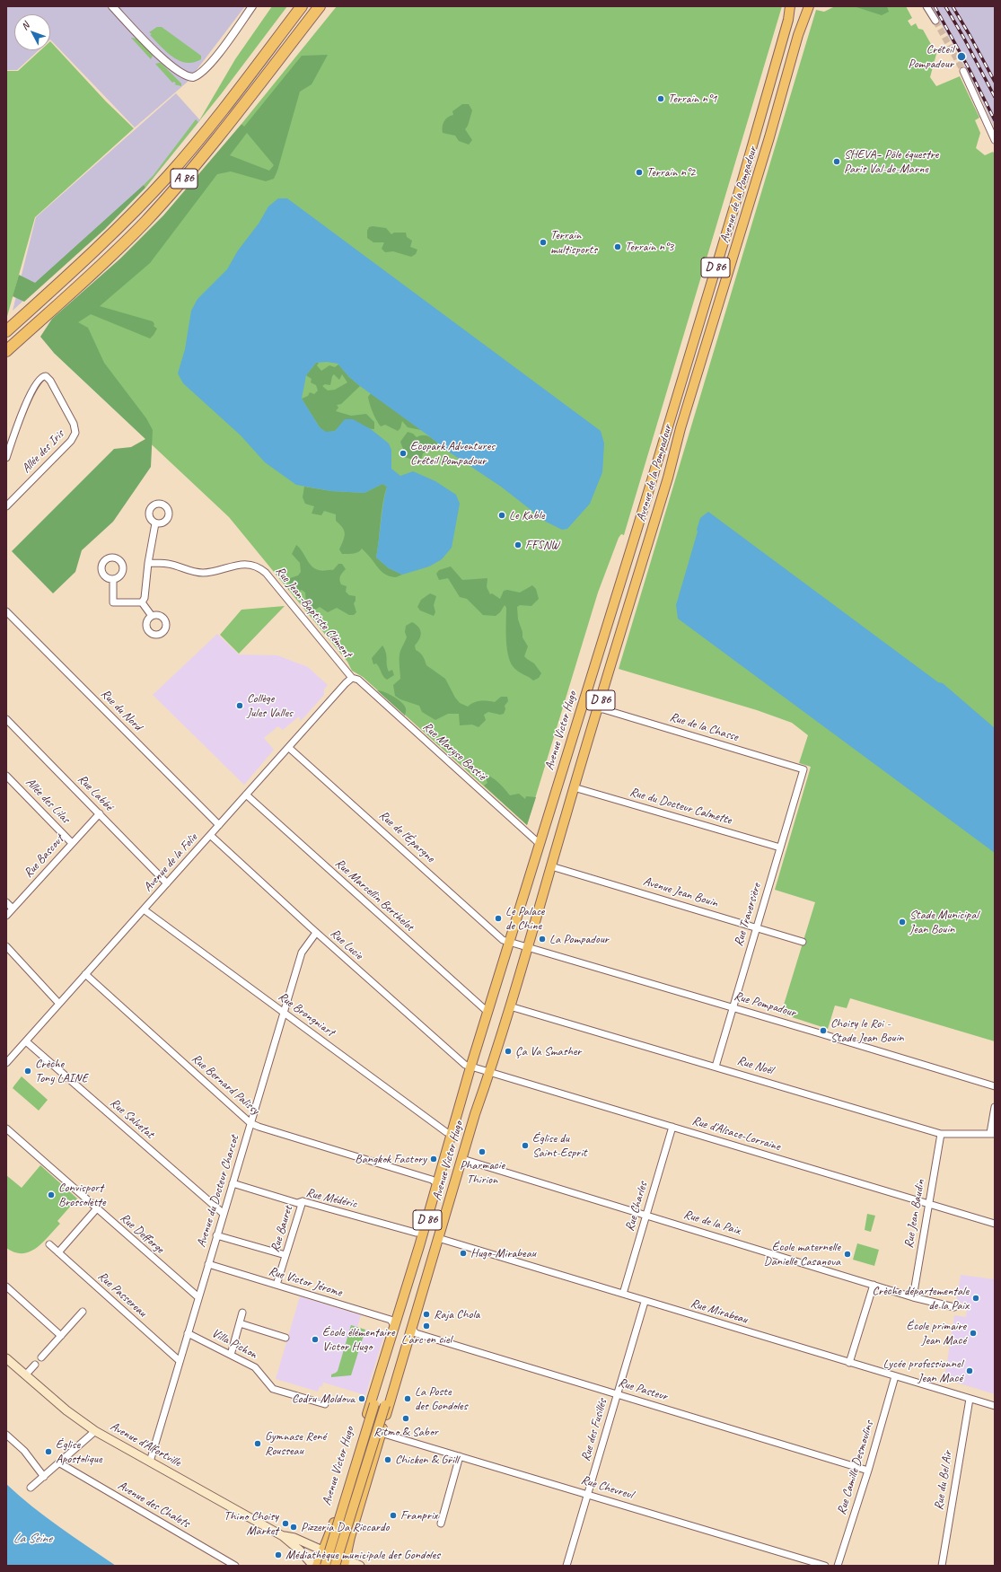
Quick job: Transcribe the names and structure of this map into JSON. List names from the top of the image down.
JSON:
{
  "streets": {
    "highway": ["A 86"],
    "main road": [
      "Avenue de la Pompadour",
      "D 86",
      "Avenue Victor Hugo",
      "Avenue d'Alfortville"
    ],
    "street": [
      "Allée des Iris",
      "Rue Jean-Baptiste Clément",
      "Rue du Nord",
      "Rue de la Chasse",
      "Rue Maryse Bastié",
      "Rue Labbé",
      "Allée des Lilas",
      "Rue du Docteur Calmette",
      "Rue de l'Épargne",
      "Rue Bascout",
      "Avenue de la Folie",
      "Avenue Jean Bouin",
      "Rue Marcellin Berthelot",
      "Rue Traversière",
      "Rue Lucie",
      "Rue Pompadour",
      "Rue Brongniart",
      "Rue Noël",
      "Rue Bernard Palissy",
      "Rue Salvetat",
      "Rue d'Alsace-Lorraine",
      "Avenue du Docteur Charcot",
      "Rue Médéric",
      "Rue Charles",
      "Rue Jean Baudin",
      "Rue de la Paix",
      "Rue Bauret",
      "Rue Defforge",
      "Rue Victor Jérome",
      "Rue Passereau",
      "Rue Mirabeau",
      "Villa Pichon",
      "Rue Pasteur",
      "Rue des Fusillés",
      "Rue Camille Desmoulins",
      "Rue du Bel Air",
      "Rue Chevreul",
      "Avenue des Chalets"
    ]
  },
  "crossings": [
    ["Avenue de la Pompadour", "Avenue Victor Hugo"],
    ["Rue Jean-Baptiste Clément", "Rue Maryse Bastié"],
    ["Rue Jean-Baptiste Clément", "Avenue de la Folie"],
    ["Rue du Nord", "Avenue de la Folie"],
    ["Rue de la Chasse", "Avenue Victor Hugo"],
    ["Rue de la Chasse", "Rue Traversière"],
    ["Avenue Victor Hugo", "Rue Maryse Bastié"],
    ["Avenue Victor Hugo", "Rue du Docteur Calmette"],
    ["Avenue Victor Hugo", "Rue de l'Épargne"],
    ["Avenue Victor Hugo", "Avenue Jean Bouin"],
    ["Avenue Victor Hugo", "Rue Marcellin Berthelot"],
    ["Avenue Victor Hugo", "Rue Lucie"],
    ["Avenue Victor Hugo", "Rue Pompadour"],
    ["Avenue Victor Hugo", "Rue Brongniart"],
    ["Avenue Victor Hugo", "Rue Noël"],
    ["Avenue Victor Hugo", "Rue Bernard Palissy"],
    ["Avenue Victor Hugo", "Rue d'Alsace-Lorraine"],
    ["Avenue Victor Hugo", "Rue Médéric"],
    ["Avenue Victor Hugo", "Rue de la Paix"],
    ["Avenue Victor Hugo", "Rue Victor Jérome"],
    ["Avenue Victor Hugo", "Rue Mirabeau"],
    ["Avenue Victor Hugo", "Rue Pasteur"],
    ["Avenue Victor Hugo", "Avenue d'Alfortville"],
    ["Avenue Victor Hugo", "Rue Chevreul"],
    ["Rue Maryse Bastié", "Avenue de la Folie"],
    ["Rue Labbé", "Rue Bascout"],
    ["Rue Labbé", "Avenue de la Folie"],
    ["Allée des Lilas", "Rue Bascout"],
    ["Rue du Docteur Calmette", "Rue Traversière"],
    ["Rue de l'Épargne", "Avenue de la Folie"],
    ["Avenue de la Folie", "Rue Marcellin Berthelot"],
    ["Avenue de la Folie", "Rue Lucie"],
    ["Avenue de la Folie", "Rue Brongniart"],
    ["Avenue de la Folie", "Rue Bernard Palissy"],
    ["Avenue de la Folie", "Rue Salvetat"],
    ["Avenue Jean Bouin", "Rue Traversière"],
    ["Rue Traversière", "Rue Pompadour"],
    ["Rue Traversière", "Rue Noël"],
    ["Rue Lucie", "Rue d'Alsace-Lorraine"],
    ["Rue Lucie", "Avenue du Docteur Charcot"],
    ["Rue Brongniart", "Avenue du Docteur Charcot"],
    ["Rue Noël", "Rue Jean Baudin"],
    ["Rue Bernard Palissy", "Avenue du Docteur Charcot"],
    ["Rue Salvetat", "Avenue du Docteur Charcot"],
    ["Rue d'Alsace-Lorraine", "Rue Charles"],
    ["Rue d'Alsace-Lorraine", "Rue Jean Baudin"],
    ["Avenue du Docteur Charcot", "Rue Médéric"],
    ["Avenue du Docteur Charcot", "Rue Defforge"],
    ["Avenue du Docteur Charcot", "Rue Victor Jérome"],
    ["Avenue du Docteur Charcot", "Rue Passereau"],
    ["Avenue du Docteur Charcot", "Villa Pichon"],
    ["Avenue du Docteur Charcot", "Avenue d'Alfortville"],
    ["Rue Médéric", "Rue Bauret"],
    ["Rue Charles", "Rue de la Paix"],
    ["Rue Charles", "Rue Mirabeau"],
    ["Rue Jean Baudin", "Rue de la Paix"],
    ["Rue Bauret", "Rue Victor Jérome"],
    ["Rue Mirabeau", "Rue des Fusillés"],
    ["Rue Mirabeau", "Rue Camille Desmoulins"],
    ["Rue Mirabeau", "Rue du Bel Air"],
    ["Rue Pasteur", "Rue des Fusillés"],
    ["Rue Pasteur", "Rue Camille Desmoulins"],
    ["Rue des Fusillés", "Rue Chevreul"]
  ],
  "water": ["La Seine"],
  "places": [
    "Créteil Pompadour",
    "Terrain n°1",
    "SHEVA– Pôle équestre Paris Val-de-Marne",
    "Terrain n°2",
    "Terrain multisports",
    "Terrain n°3",
    "Ecopark Adventures Créteil Pompadour",
    "Le Kable",
    "FFSNW",
    "Collège Jules Valles",
    "Le Palace de Chine",
    "Stade Municipal Jean Bouin",
    "La Pompadour",
    "Choisy le Roi - Stade Jean Bouin",
    "Ça Va Smasher",
    "Crèche Tony LAINE",
    "Église du Saint-Esprit",
    "Pharmacie Thirion",
    "Bangkok Factory",
    "Convisport Brossolette",
    "Hugo-Mirabeau",
    "École maternelle Danielle Casanova",
    "Crèche départementale de la Paix",
    "Raja Chola",
    "L'arc en ciel",
    "École primaire Jean Macé",
    "École élémentaire Victor Hugo",
    "Lycée professionnel Jean Macé",
    "Codru-Moldova",
    "La Poste des Gondoles",
    "Ritmo & Sabor",
    "Gymnase René Rousseau",
    "Église Apostolique",
    "Chicken & Grill",
    "Franprix",
    "Thino Choisy Market",
    "Pizzeria Da Riccardo",
    "Médiathèque municipale des Gondoles"
  ],
  "north": "top left"
}
